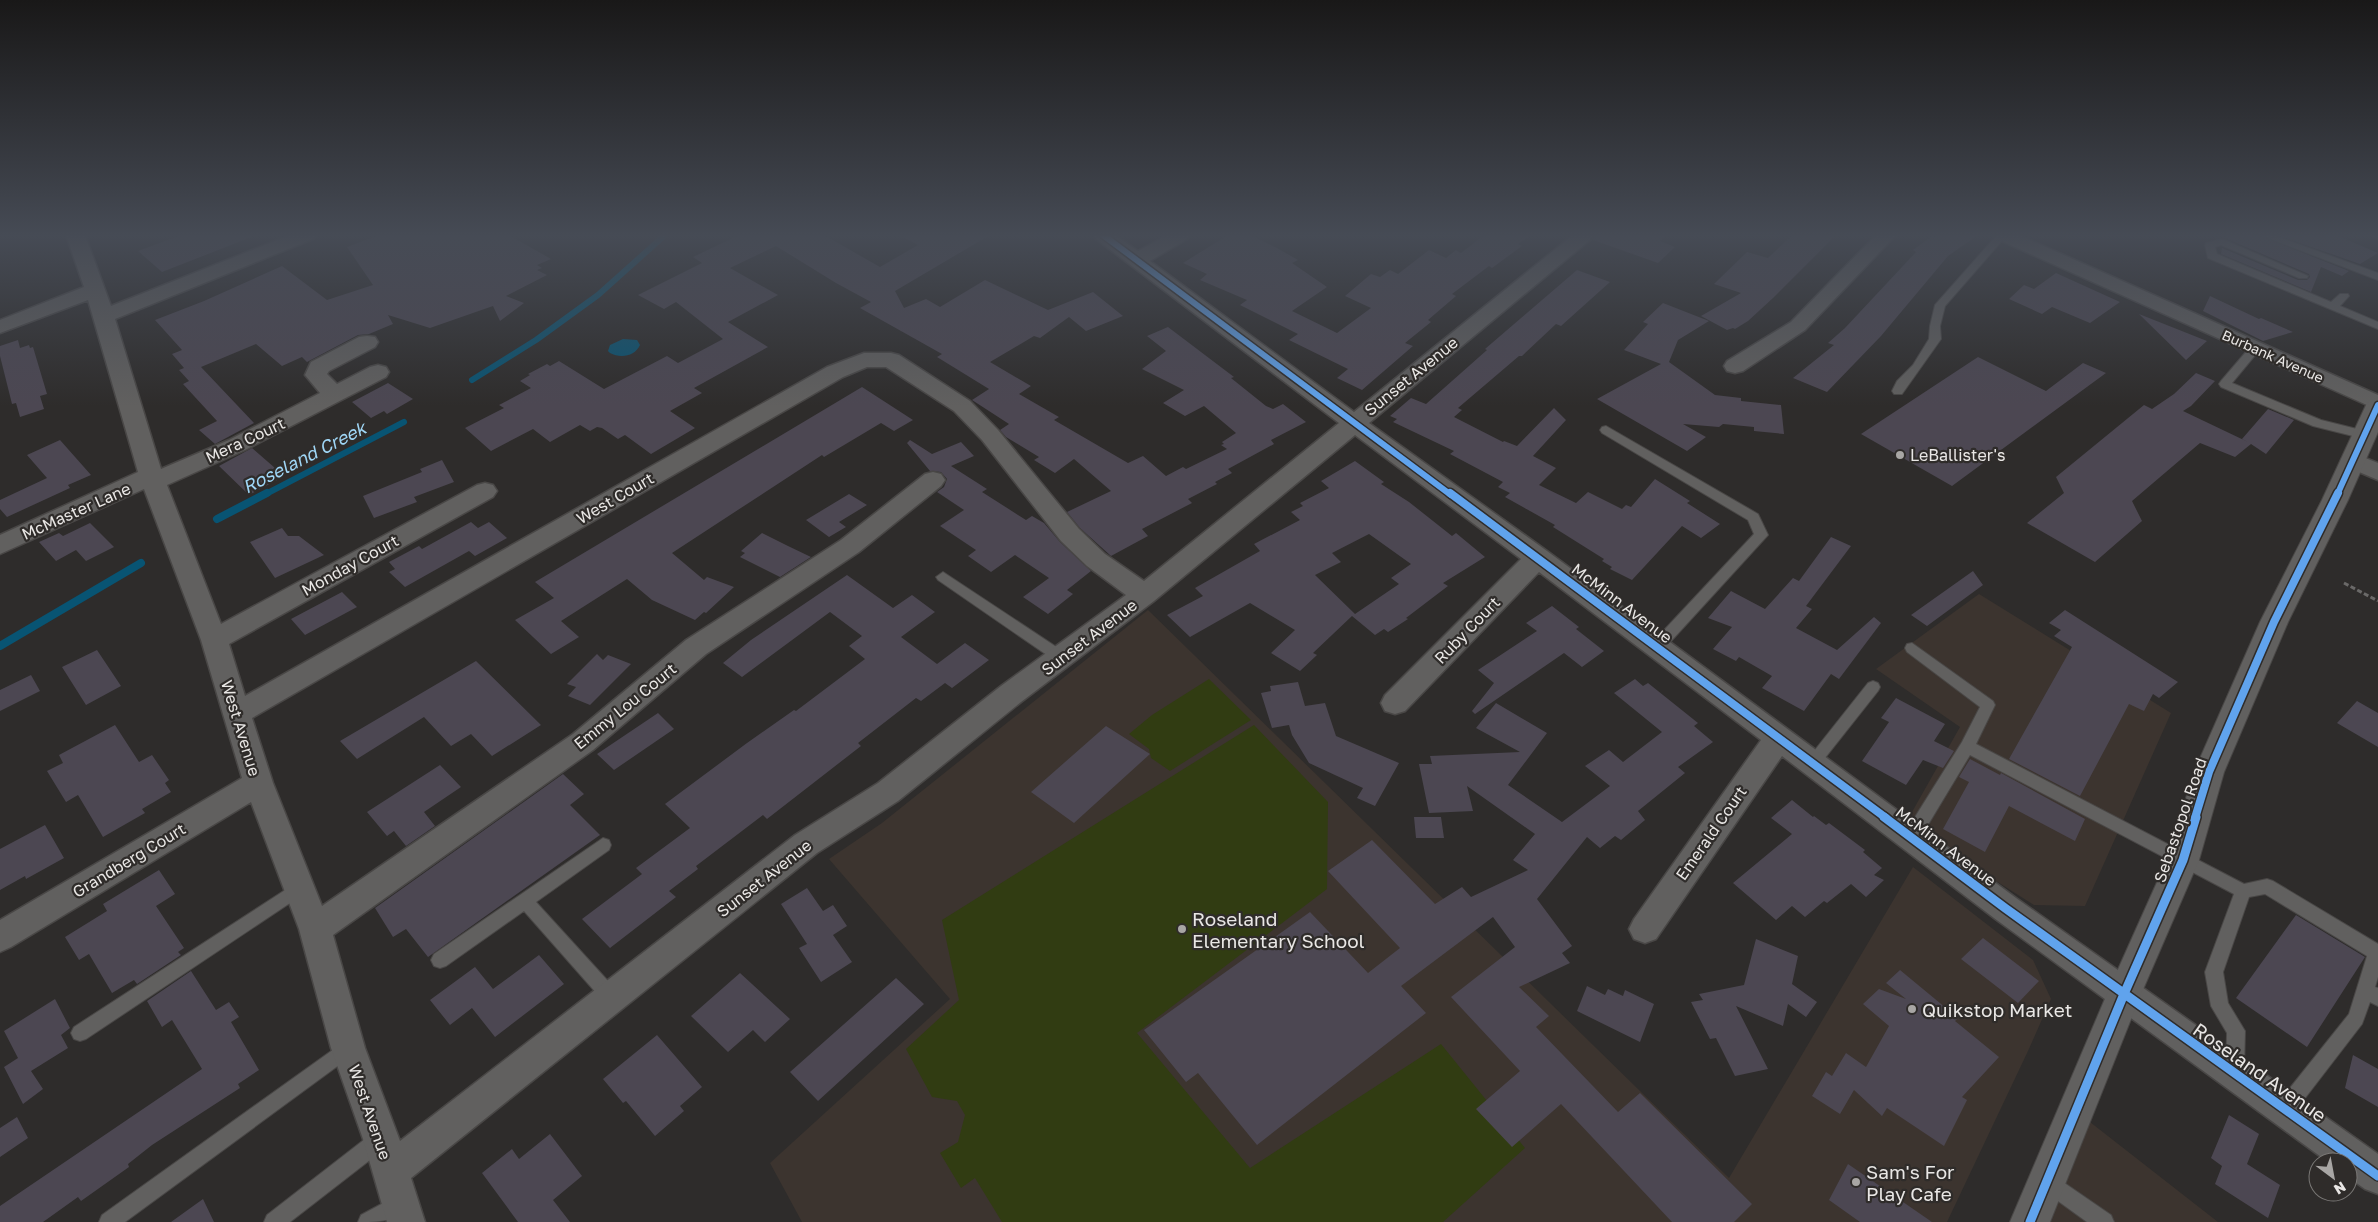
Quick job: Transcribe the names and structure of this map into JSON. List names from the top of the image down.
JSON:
{
  "streets": {
    "main road": ["Sebastopol Road"],
    "street": [
      "Burbank Avenue",
      "Sunset Avenue",
      "Mera Court",
      "West Court",
      "McMaster Lane",
      "Monday Court",
      "McMinn Avenue",
      "Ruby Court",
      "Emmy Lou Court",
      "West Avenue",
      "Emerald Court",
      "Grandberg Court",
      "Roseland Avenue"
    ]
  },
  "crossings": [
    ["Burbank Avenue", "Sebastopol Road"],
    ["Sunset Avenue", "West Court"],
    ["Sunset Avenue", "McMinn Avenue"],
    ["Sunset Avenue", "West Avenue"],
    ["Mera Court", "McMaster Lane"],
    ["Mera Court", "West Avenue"],
    ["West Court", "West Avenue"],
    ["McMaster Lane", "West Avenue"],
    ["Monday Court", "West Avenue"],
    ["McMinn Avenue", "Ruby Court"],
    ["McMinn Avenue", "Sebastopol Road"],
    ["McMinn Avenue", "Emerald Court"],
    ["McMinn Avenue", "Roseland Avenue"],
    ["Emmy Lou Court", "West Avenue"],
    ["West Avenue", "Grandberg Court"],
    ["Sebastopol Road", "Roseland Avenue"]
  ],
  "water": ["Roseland Creek"],
  "places": [
    "LeBallister's",
    "Roseland Elementary School",
    "Quikstop Market",
    "Sam's For Play Cafe"
  ],
  "north": "bottom right"
}
